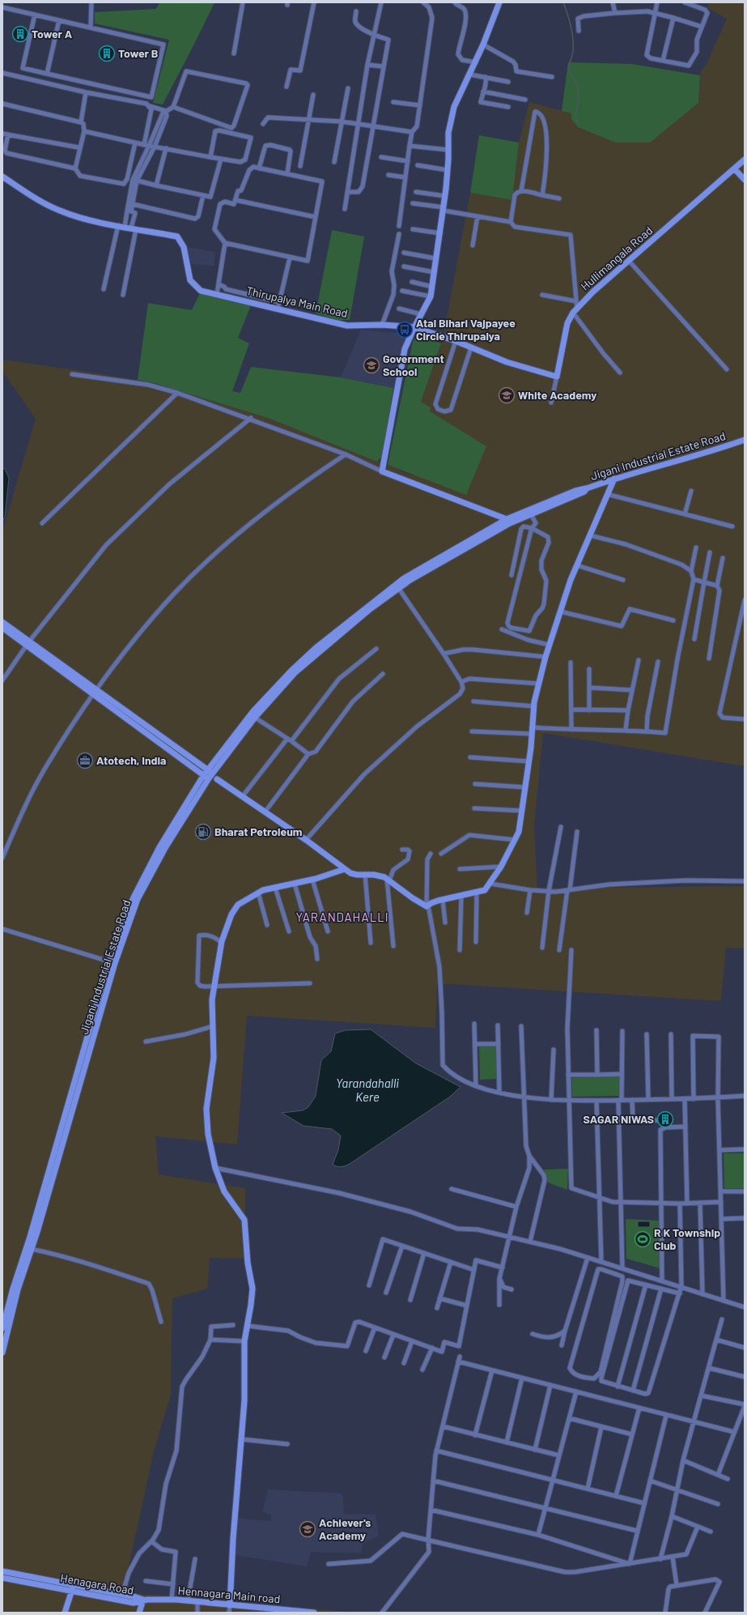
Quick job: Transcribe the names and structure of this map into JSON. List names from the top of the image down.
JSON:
{
  "streets": {
    "street": [
      "Hullimangala Road",
      "Thirupalya Main Road",
      "Jigani Industrial Estate Road",
      "Henagara Road",
      "Hennagara Main road"
    ]
  },
  "crossings": [
    ["Hullimangala Road", "Thirupalya Main Road"],
    ["Henagara Road", "Hennagara Main road"]
  ],
  "districts": ["YARANDAHALLI"],
  "water": ["Yarandahalli Kere"],
  "places": {
    "building": ["Tower A", "Tower B", "SAGAR NIWAS"],
    "bus stop": ["Atal Bihari Vajpayee Circle Thirupalya"],
    "school or university": ["Government School", "White Academy", "Achiever's Academy"],
    "office": ["Atotech, India"],
    "fuel station": ["Bharat Petroleum"],
    "sports": ["R K Township Club"]
  }
}
